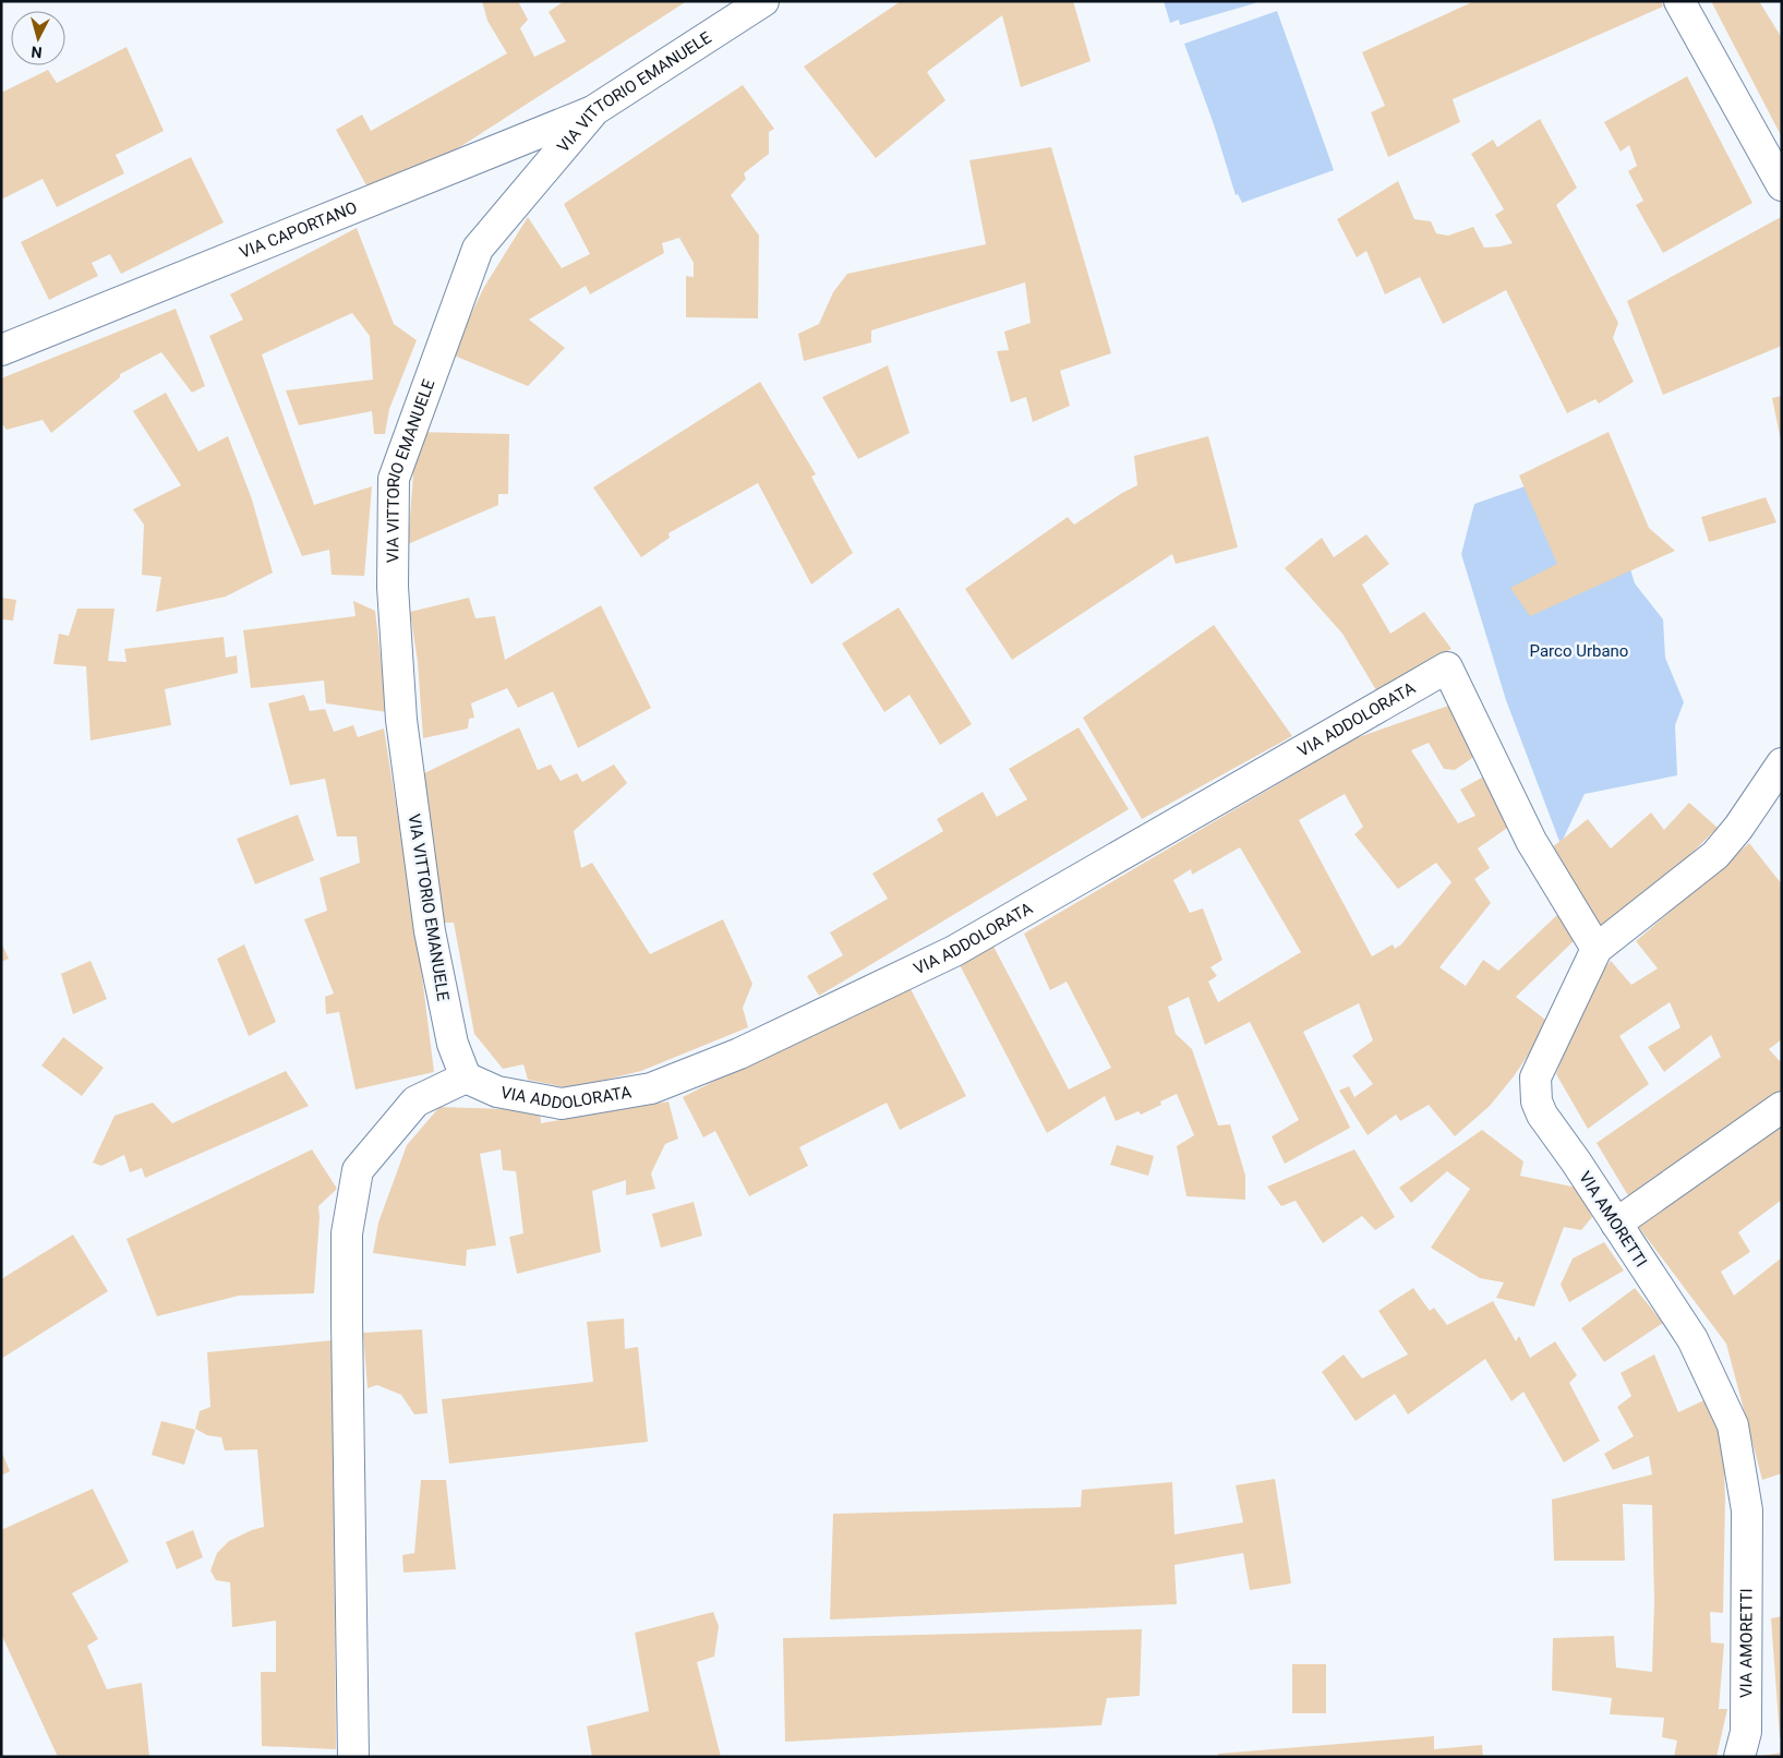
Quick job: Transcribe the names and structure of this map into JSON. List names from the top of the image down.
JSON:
{
  "streets": {
    "street": [
      "VIA VITTORIO EMANUELE",
      "VIA CAPORTANO",
      "VIA ADDOLORATA",
      "VIA AMORETTI"
    ]
  },
  "crossings": [
    ["VIA VITTORIO EMANUELE", "VIA CAPORTANO"],
    ["VIA VITTORIO EMANUELE", "VIA ADDOLORATA"],
    ["VIA ADDOLORATA", "VIA AMORETTI"]
  ],
  "parks": ["Parco Urbano"],
  "north": "bottom"
}
